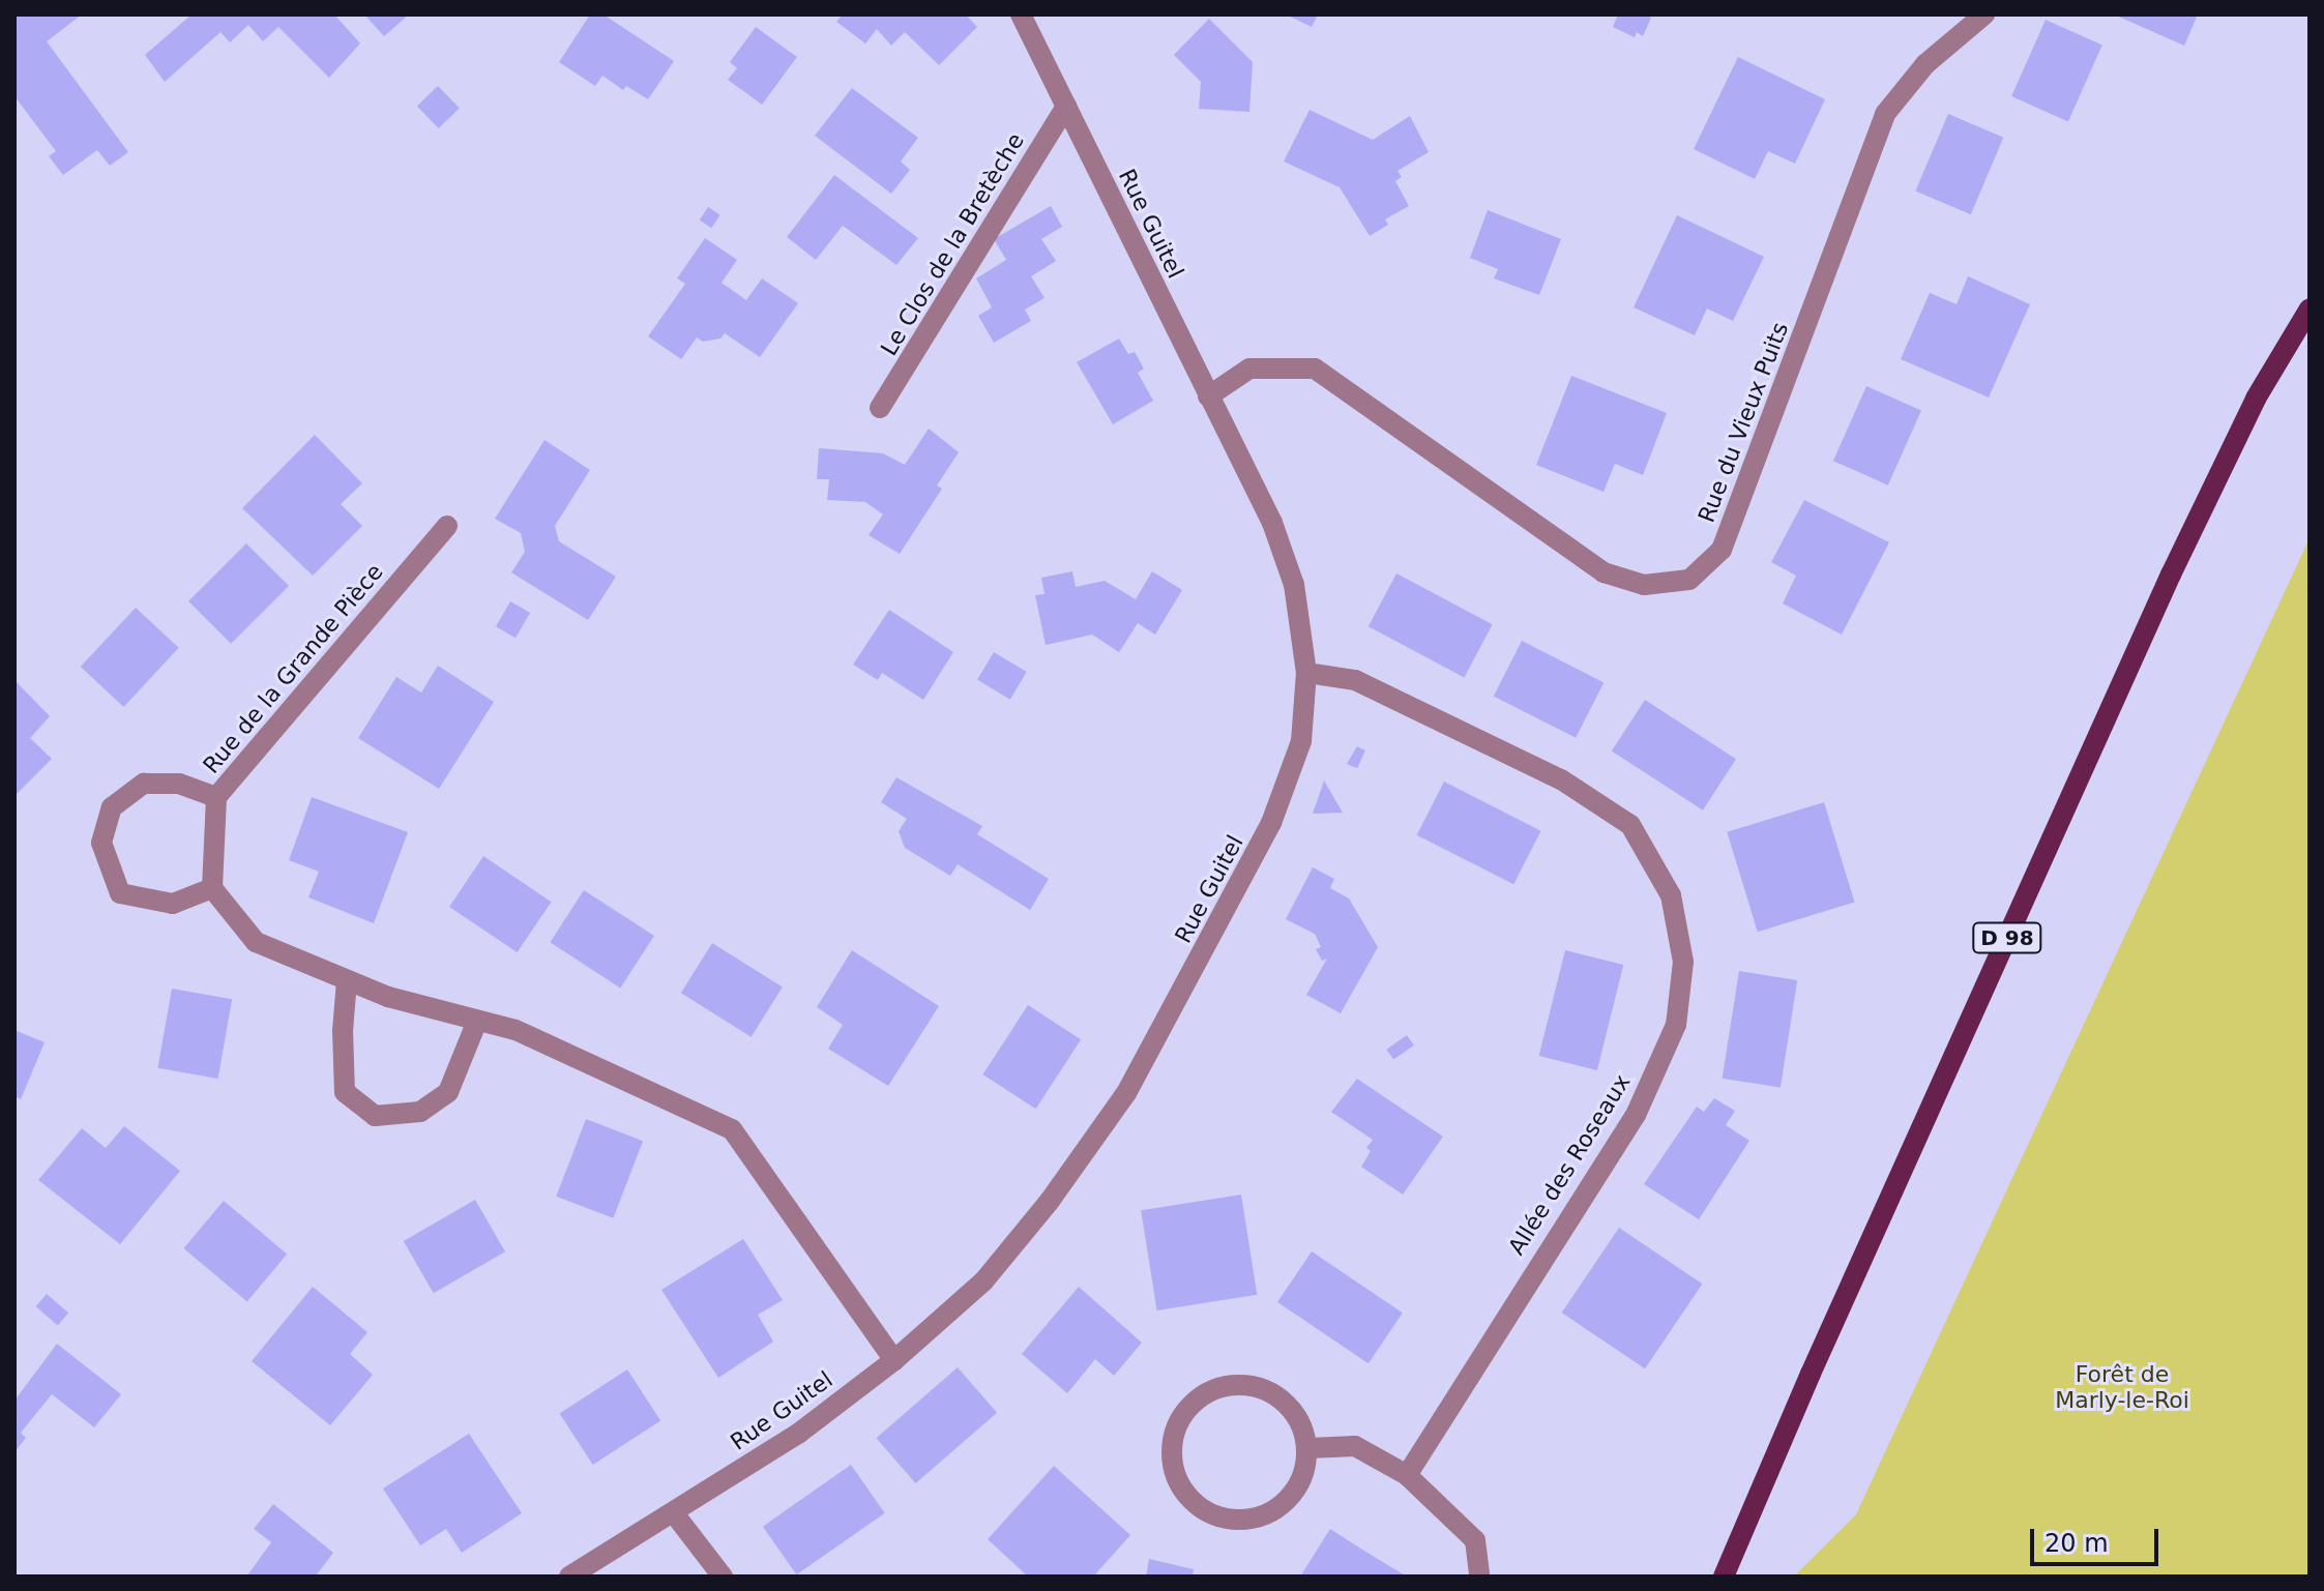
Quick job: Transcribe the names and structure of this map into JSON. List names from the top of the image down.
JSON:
{
  "streets": {
    "main road": ["D 98"],
    "street": [
      "Rue Guitel",
      "Le Clos de la Bretèche",
      "Rue du Vieux Puits",
      "Rue de la Grande Pièce",
      "Allée des Roseaux"
    ]
  },
  "crossings": [
    ["Rue Guitel", "Le Clos de la Bretèche"],
    ["Rue Guitel", "Rue du Vieux Puits"],
    ["Rue Guitel", "Allée des Roseaux"]
  ],
  "parks": ["Forêt de Marly-le-Roi"],
  "scale_bar": "20 m"
}
